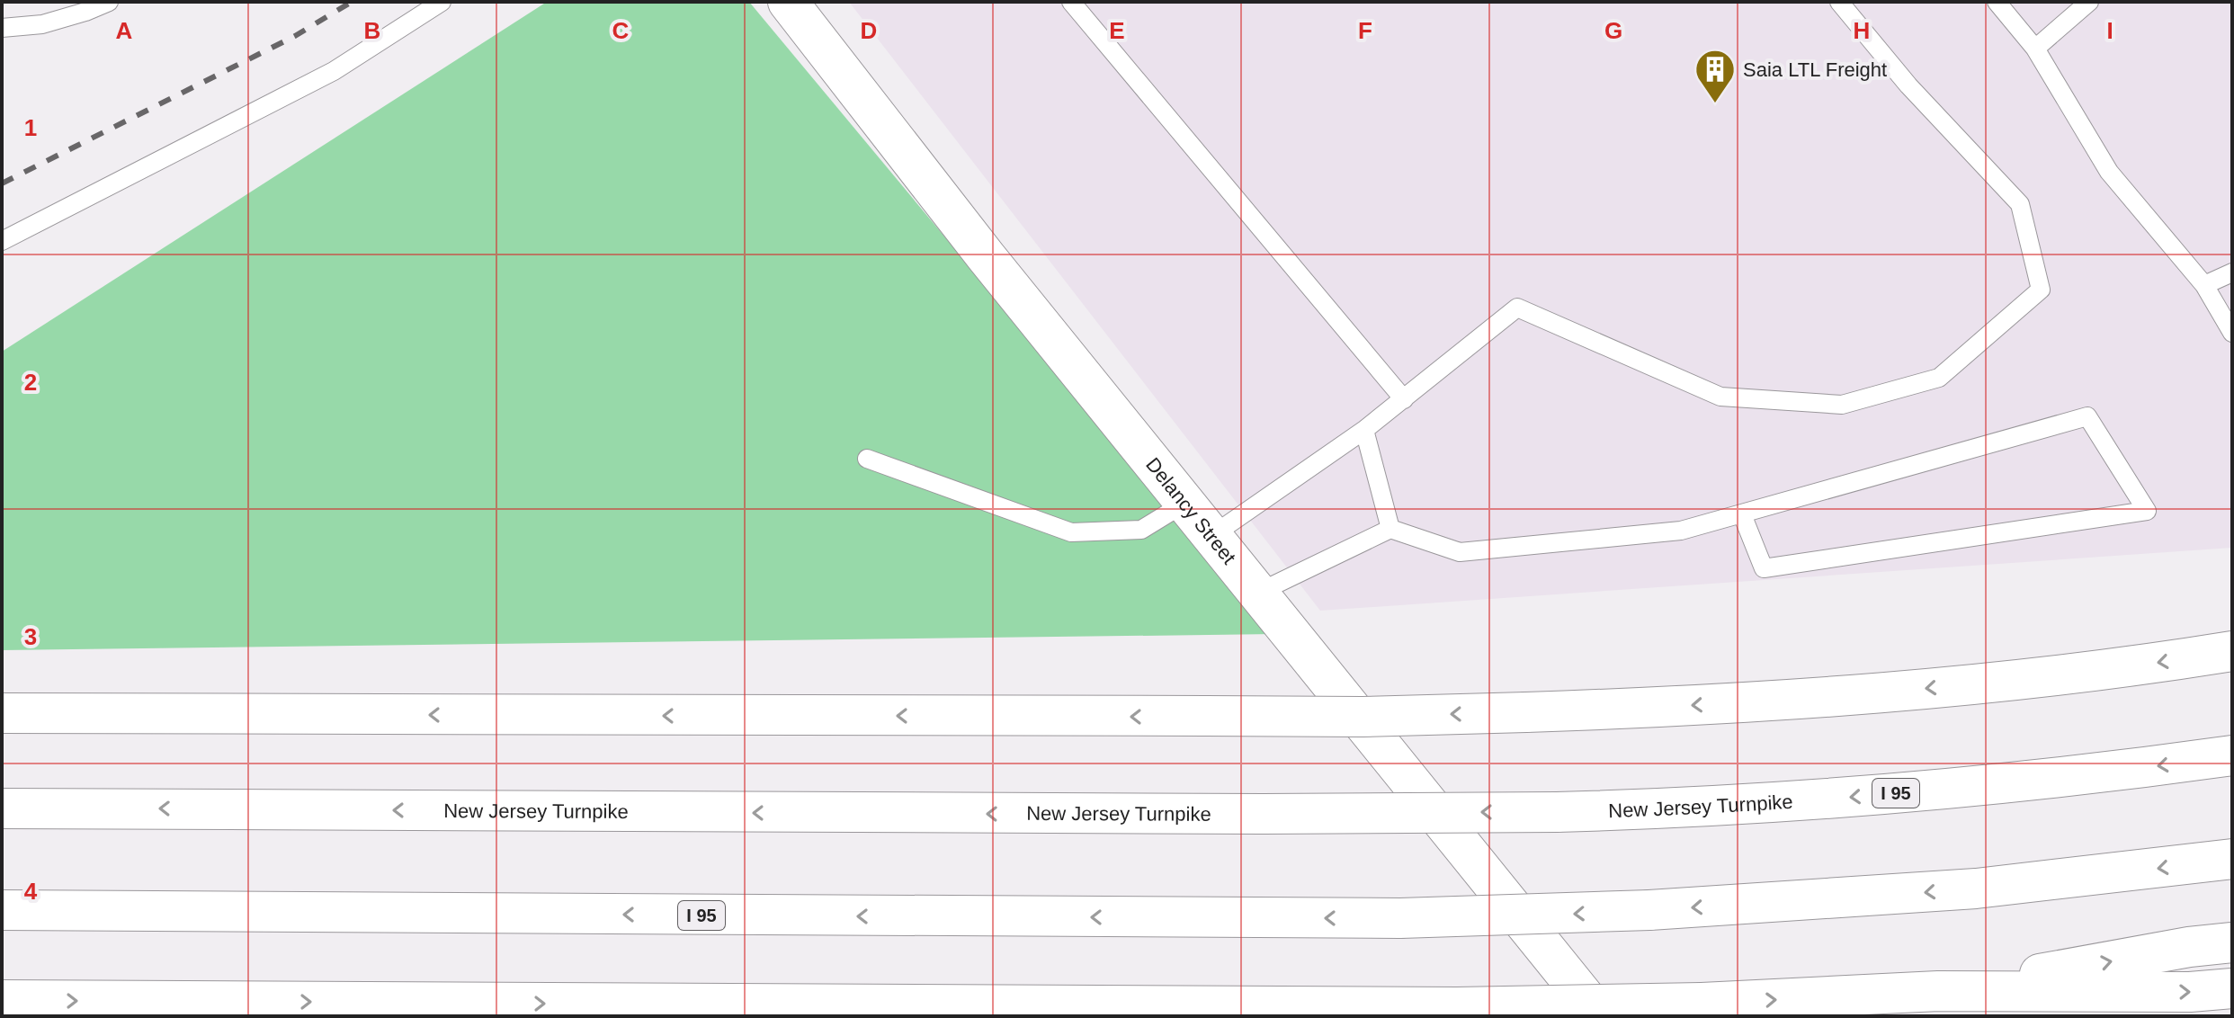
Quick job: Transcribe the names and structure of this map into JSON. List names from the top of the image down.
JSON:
{
  "streets": {
    "main road": ["Delancy Street", "I 95", "New Jersey Turnpike"]
  },
  "places": {
    "building": ["Saia LTL Freight"]
  },
  "grid": {
    "columns": [
      "A",
      "B",
      "C",
      "D",
      "E",
      "F",
      "G",
      "H",
      "I"
    ],
    "rows": [
      "1",
      "2",
      "3",
      "4"
    ]
  }
}
